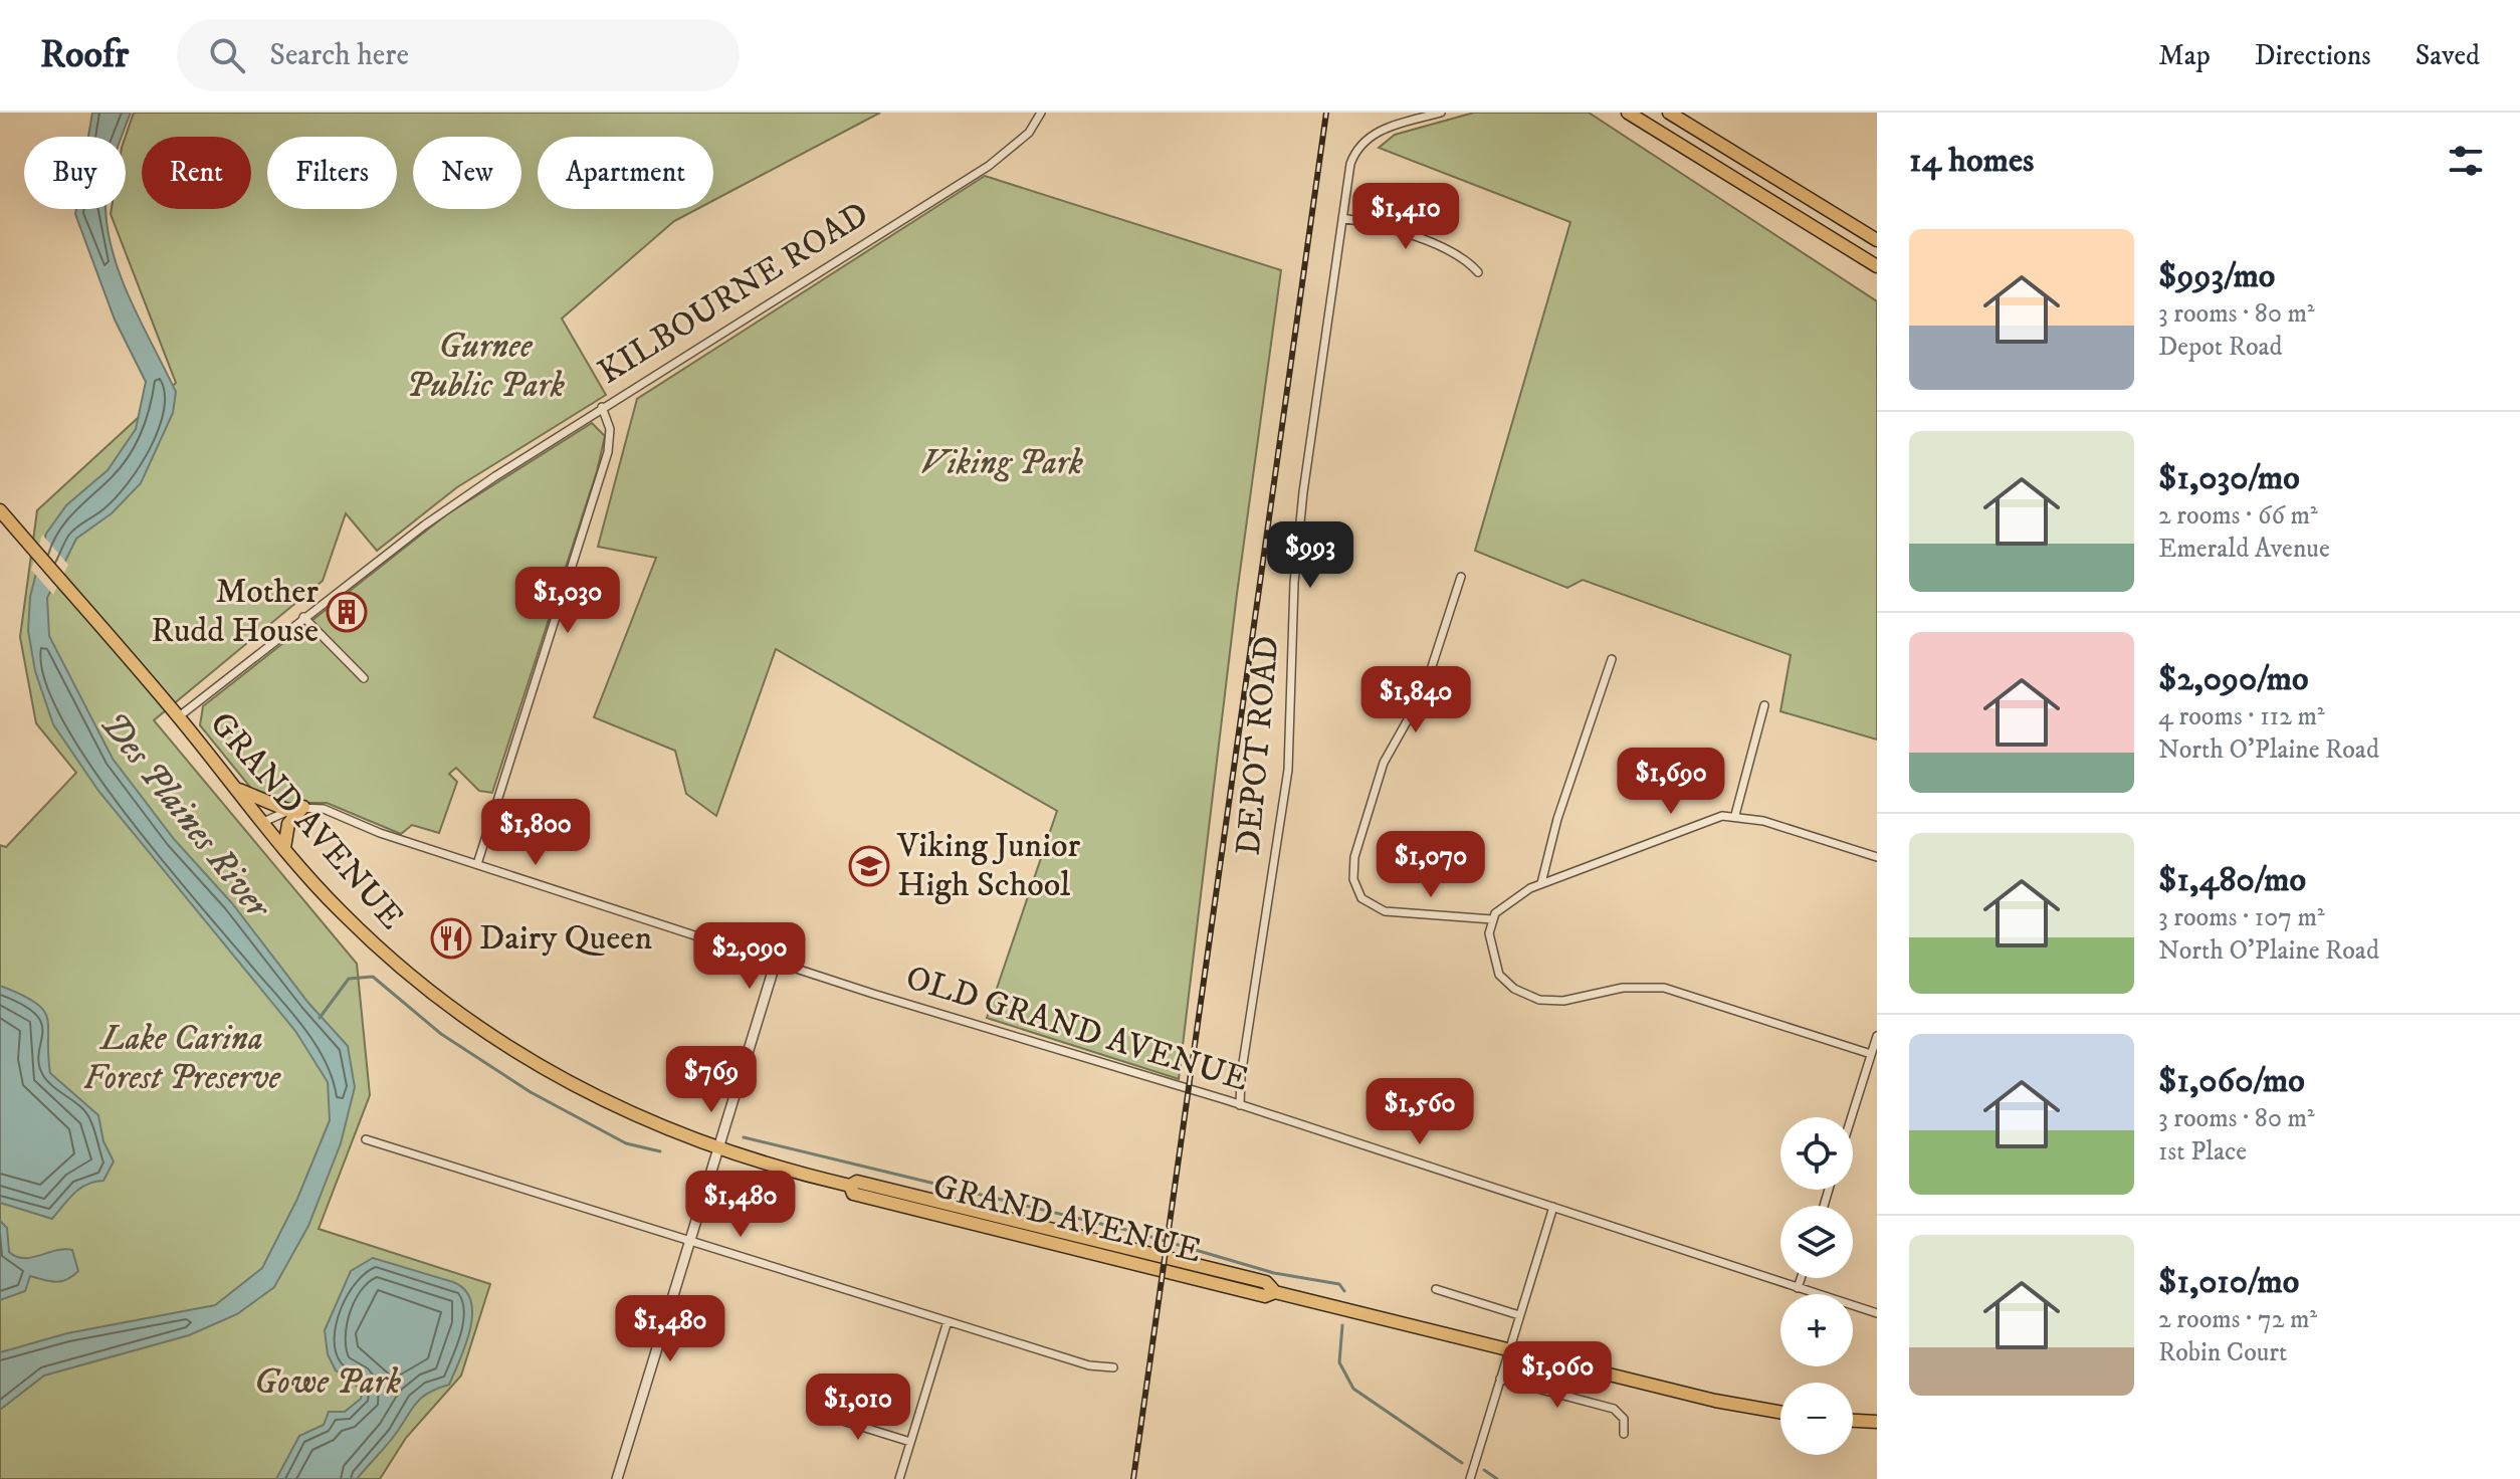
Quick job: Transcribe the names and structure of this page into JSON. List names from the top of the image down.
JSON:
{
  "streets": {
    "main road": ["GRAND AVENUE"],
    "street": ["KILBOURNE ROAD", "DEPOT ROAD", "OLD GRAND AVENUE"]
  },
  "crossings": [
    ["KILBOURNE ROAD", "GRAND AVENUE"],
    ["DEPOT ROAD", "OLD GRAND AVENUE"],
    ["GRAND AVENUE", "OLD GRAND AVENUE"]
  ],
  "water": ["Des Plaines River"],
  "parks": [
    "Gurnee Public Park",
    "Viking Park",
    "Lake Carina Forest Preserve",
    "Gowe Park"
  ],
  "places": {
    "building": ["Mother Rudd House"],
    "school or university": ["Viking Junior High School"],
    "restaurant": ["Dairy Queen"]
  },
  "page": {
    "header": "Roofr",
    "search": "Search here",
    "nav": ["Map", "Directions", "Saved"],
    "heading": "14 homes",
    "chip": [
      "Buy",
      "Rent",
      "Filters",
      "New",
      "Apartment"
    ],
    "price": [
      "$1,410",
      "$993",
      "$1,030",
      "$1,840",
      "$1,690",
      "$1,800",
      "$1,070",
      "$2,090",
      "$769",
      "$1,560",
      "$1,480",
      "$1,480",
      "$1,060",
      "$1,010"
    ],
    "list": [
      {
        "name": "$993/mo",
        "note": "3 rooms · 80 m² · Depot Road"
      },
      {
        "name": "$1,030/mo",
        "note": "2 rooms · 66 m² · Emerald Avenue"
      },
      {
        "name": "$2,090/mo",
        "note": "4 rooms · 112 m² · North O'Plaine Road"
      },
      {
        "name": "$1,480/mo",
        "note": "3 rooms · 107 m² · North O'Plaine Road"
      },
      {
        "name": "$1,060/mo",
        "note": "3 rooms · 80 m² · 1st Place"
      },
      {
        "name": "$1,010/mo",
        "note": "2 rooms · 72 m² · Robin Court"
      }
    ],
    "map_buttons": ["+", "−"]
  }
}
